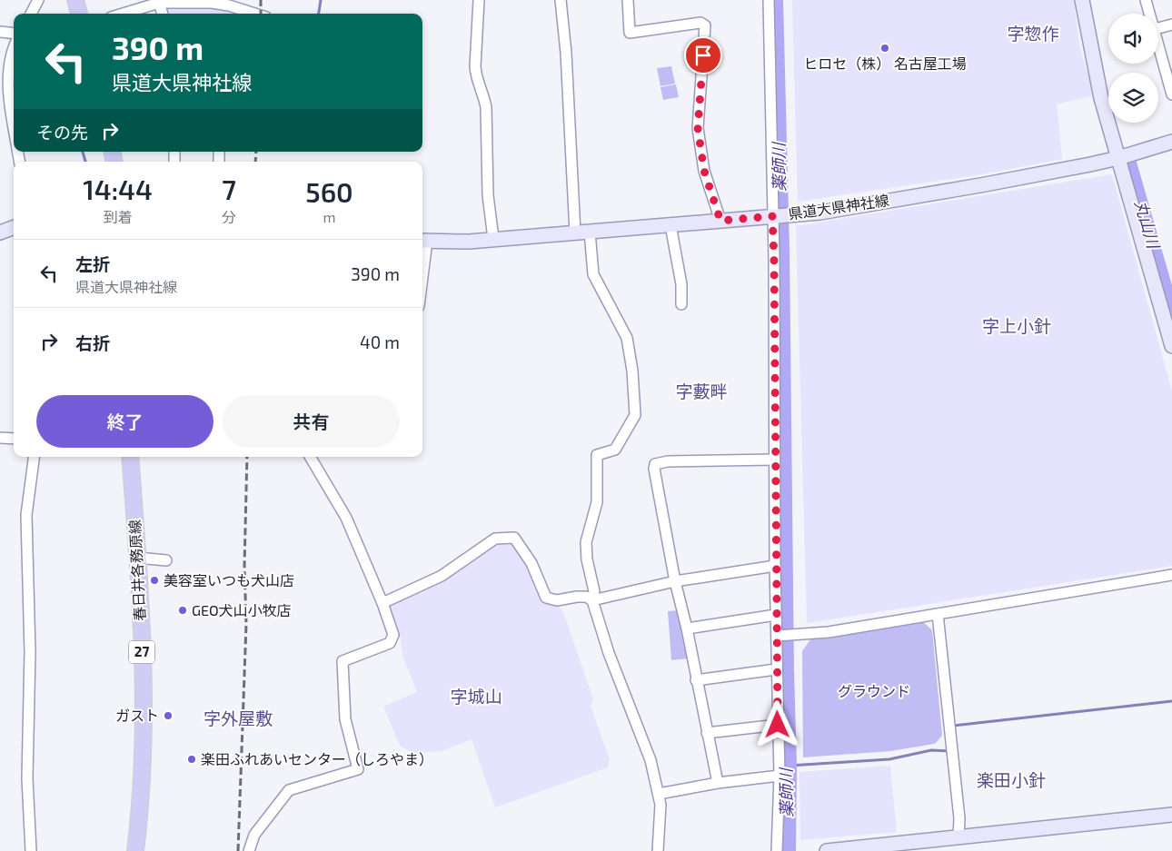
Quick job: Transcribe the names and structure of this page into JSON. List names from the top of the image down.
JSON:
{
  "streets": {
    "main road": ["県道大県神社線", "春日井各務原線", "27"]
  },
  "districts": [
    "字惣作",
    "字上小針",
    "字藪畔",
    "字城山",
    "字外屋敷",
    "楽田小針"
  ],
  "water": ["薬師川", "丸山川"],
  "parks": ["グラウンド"],
  "places": [
    "ヒロセ（株） 名古屋工場",
    "美容室いつも犬山店",
    "GEO犬山小牧店",
    "ガスト",
    "楽田ふれあいセンター（しろやま）"
  ],
  "page": {
    "turn": ["390 m", "県道大県神社線"],
    "then": "その先",
    "eta": [
      "14:44",
      "到着",
      "7",
      "分",
      "560",
      "m"
    ],
    "list": [
      {
        "name": "左折",
        "note": "県道大県神社線",
        "value": "390 m"
      },
      {
        "name": "右折",
        "value": "40 m"
      }
    ],
    "buttons": ["終了", "共有"]
  }
}
